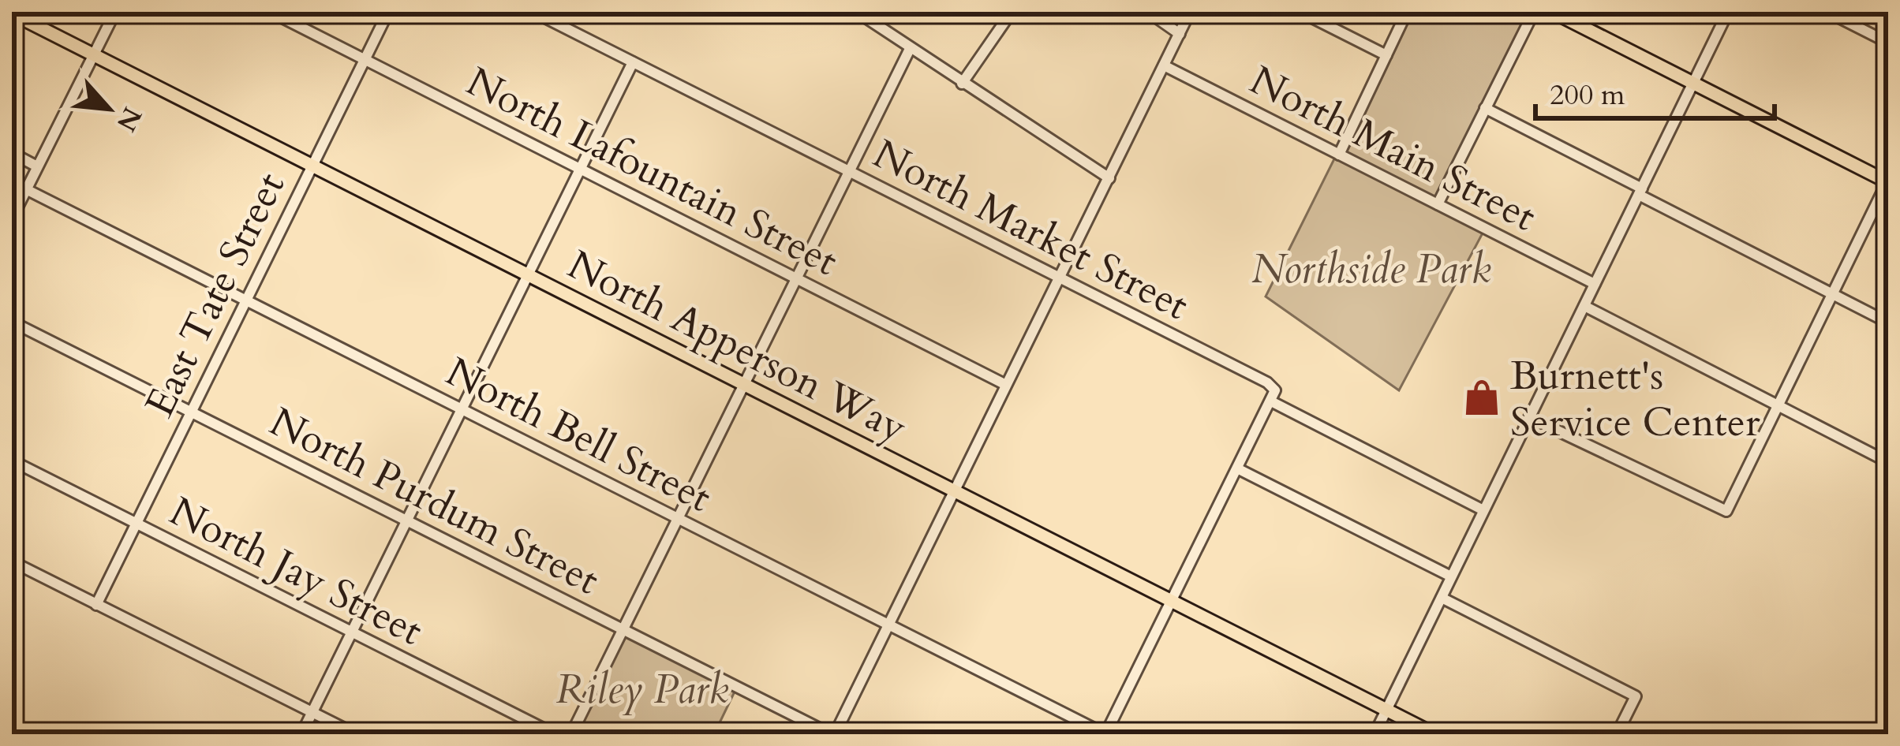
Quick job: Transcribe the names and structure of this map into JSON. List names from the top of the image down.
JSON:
{
  "streets": {
    "main road": ["North Apperson Way"],
    "street": [
      "North Main Street",
      "North Lafountain Street",
      "North Market Street",
      "East Tate Street",
      "North Bell Street",
      "North Purdum Street",
      "North Jay Street"
    ]
  },
  "crossings": [
    ["North Lafountain Street", "East Tate Street"],
    ["East Tate Street", "North Apperson Way"],
    ["East Tate Street", "North Bell Street"],
    ["East Tate Street", "North Purdum Street"],
    ["East Tate Street", "North Jay Street"]
  ],
  "parks": ["Northside Park", "Riley Park"],
  "places": {
    "shop": ["Burnett's Service Center"]
  },
  "scale_bar": "200 m",
  "north": "bottom right"
}
